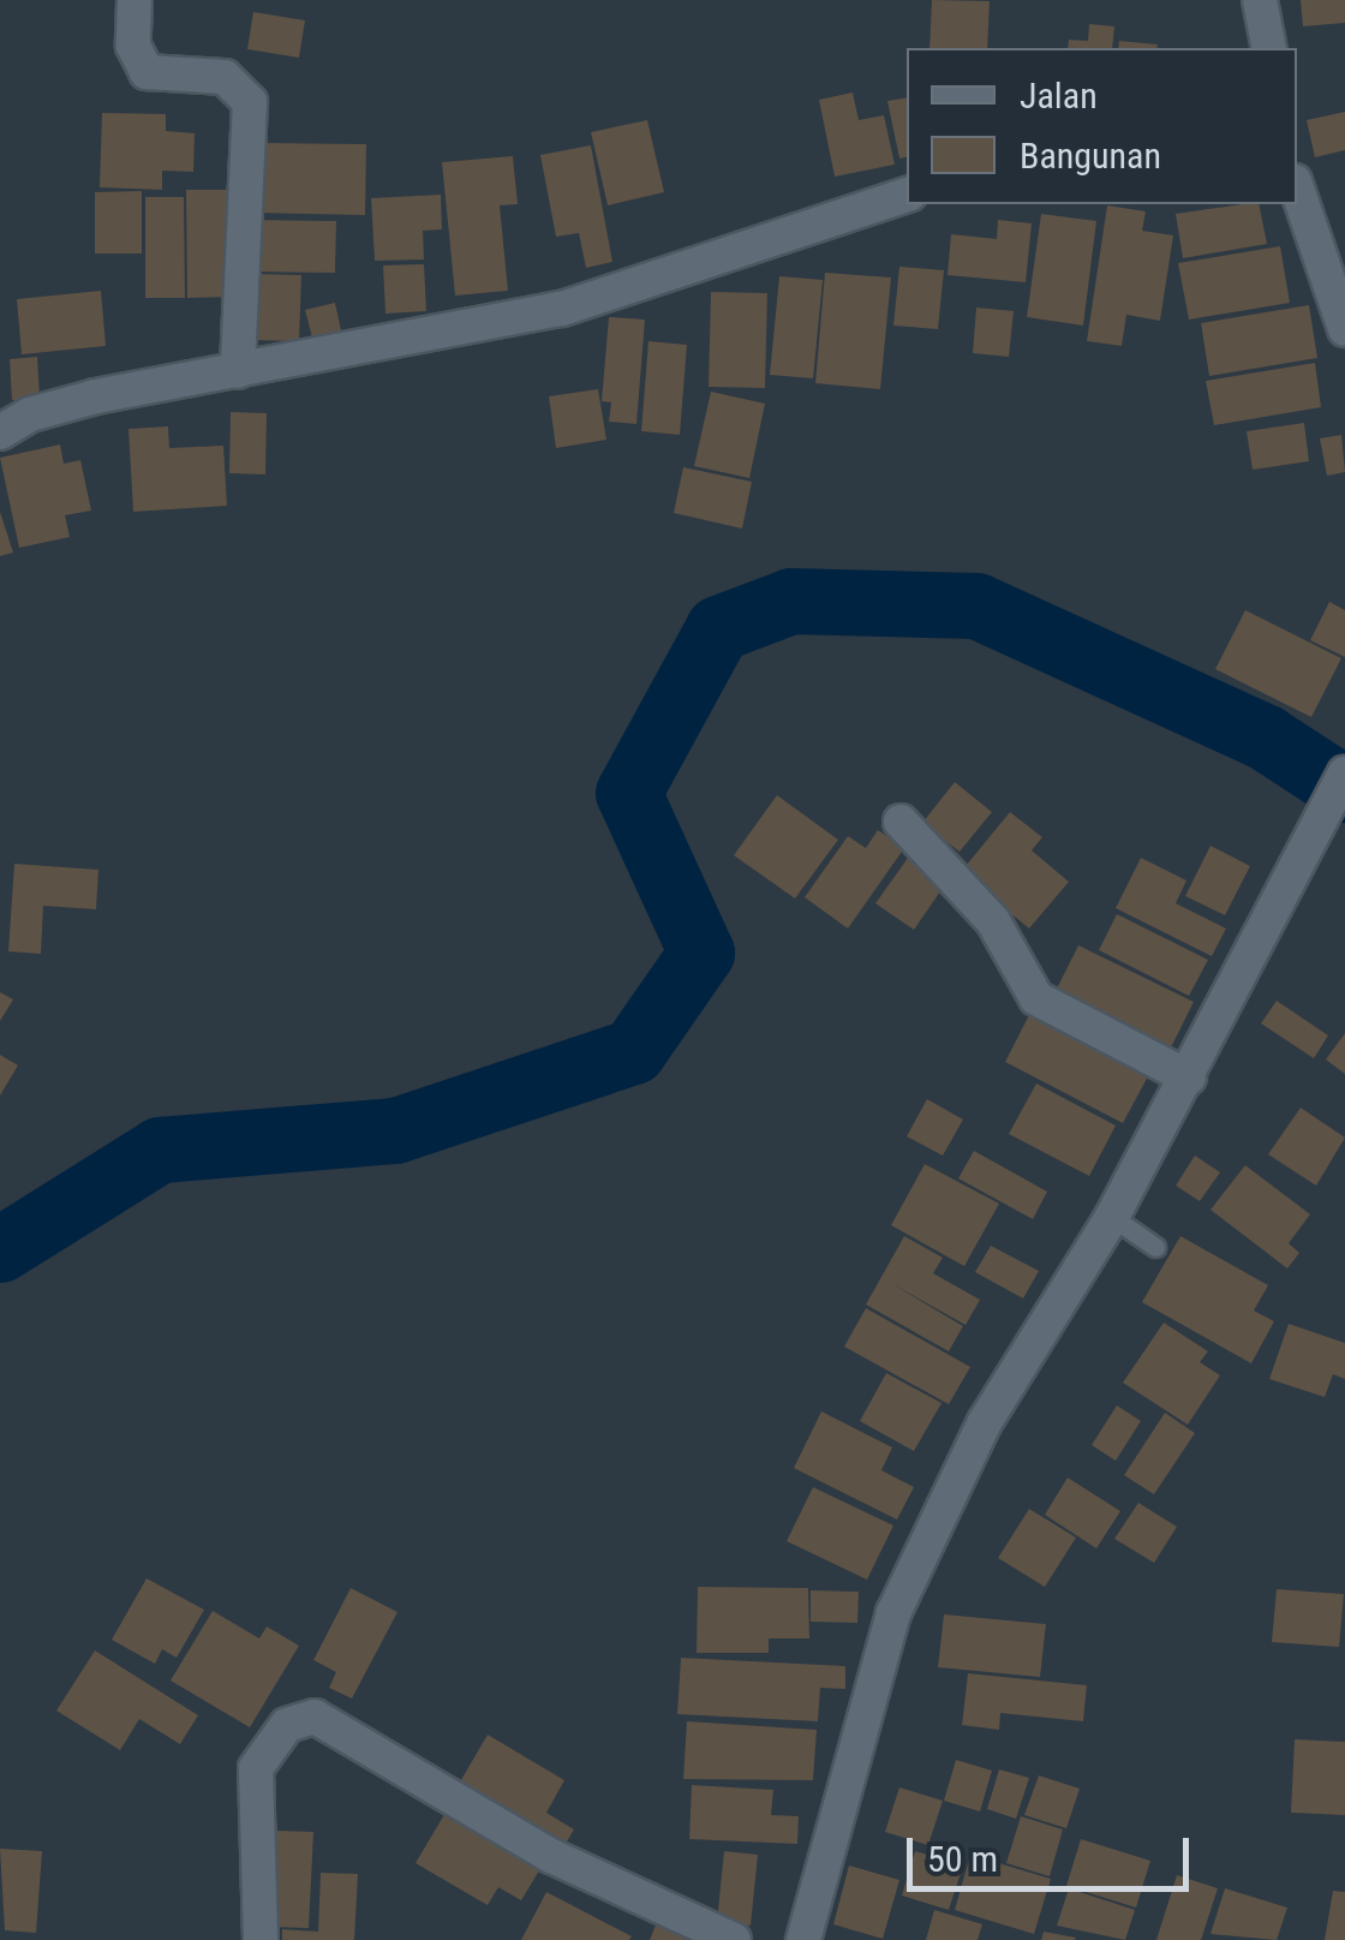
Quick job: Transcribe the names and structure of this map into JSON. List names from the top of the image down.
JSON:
{
  "legend": ["Jalan", "Bangunan"],
  "scale_bar": "50 m"
}
